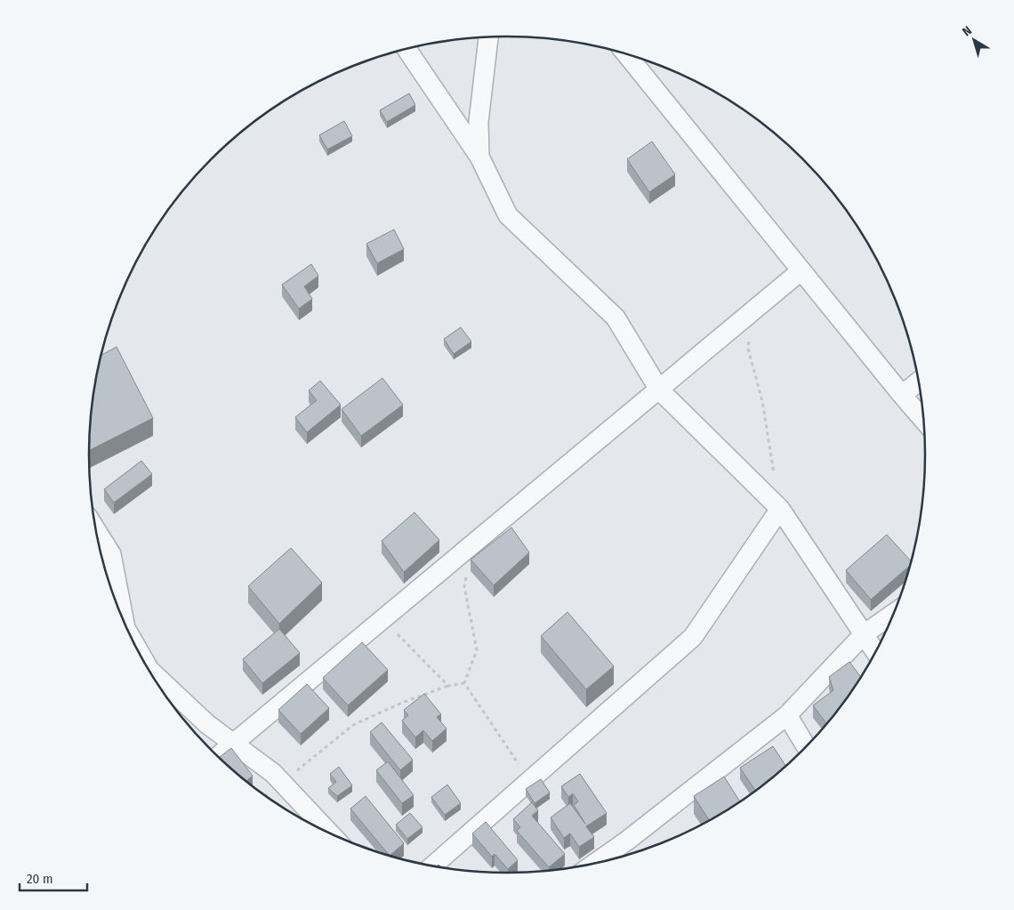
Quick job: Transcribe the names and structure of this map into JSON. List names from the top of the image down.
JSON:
{
  "scale_bar": "20 m",
  "north": "top left"
}
